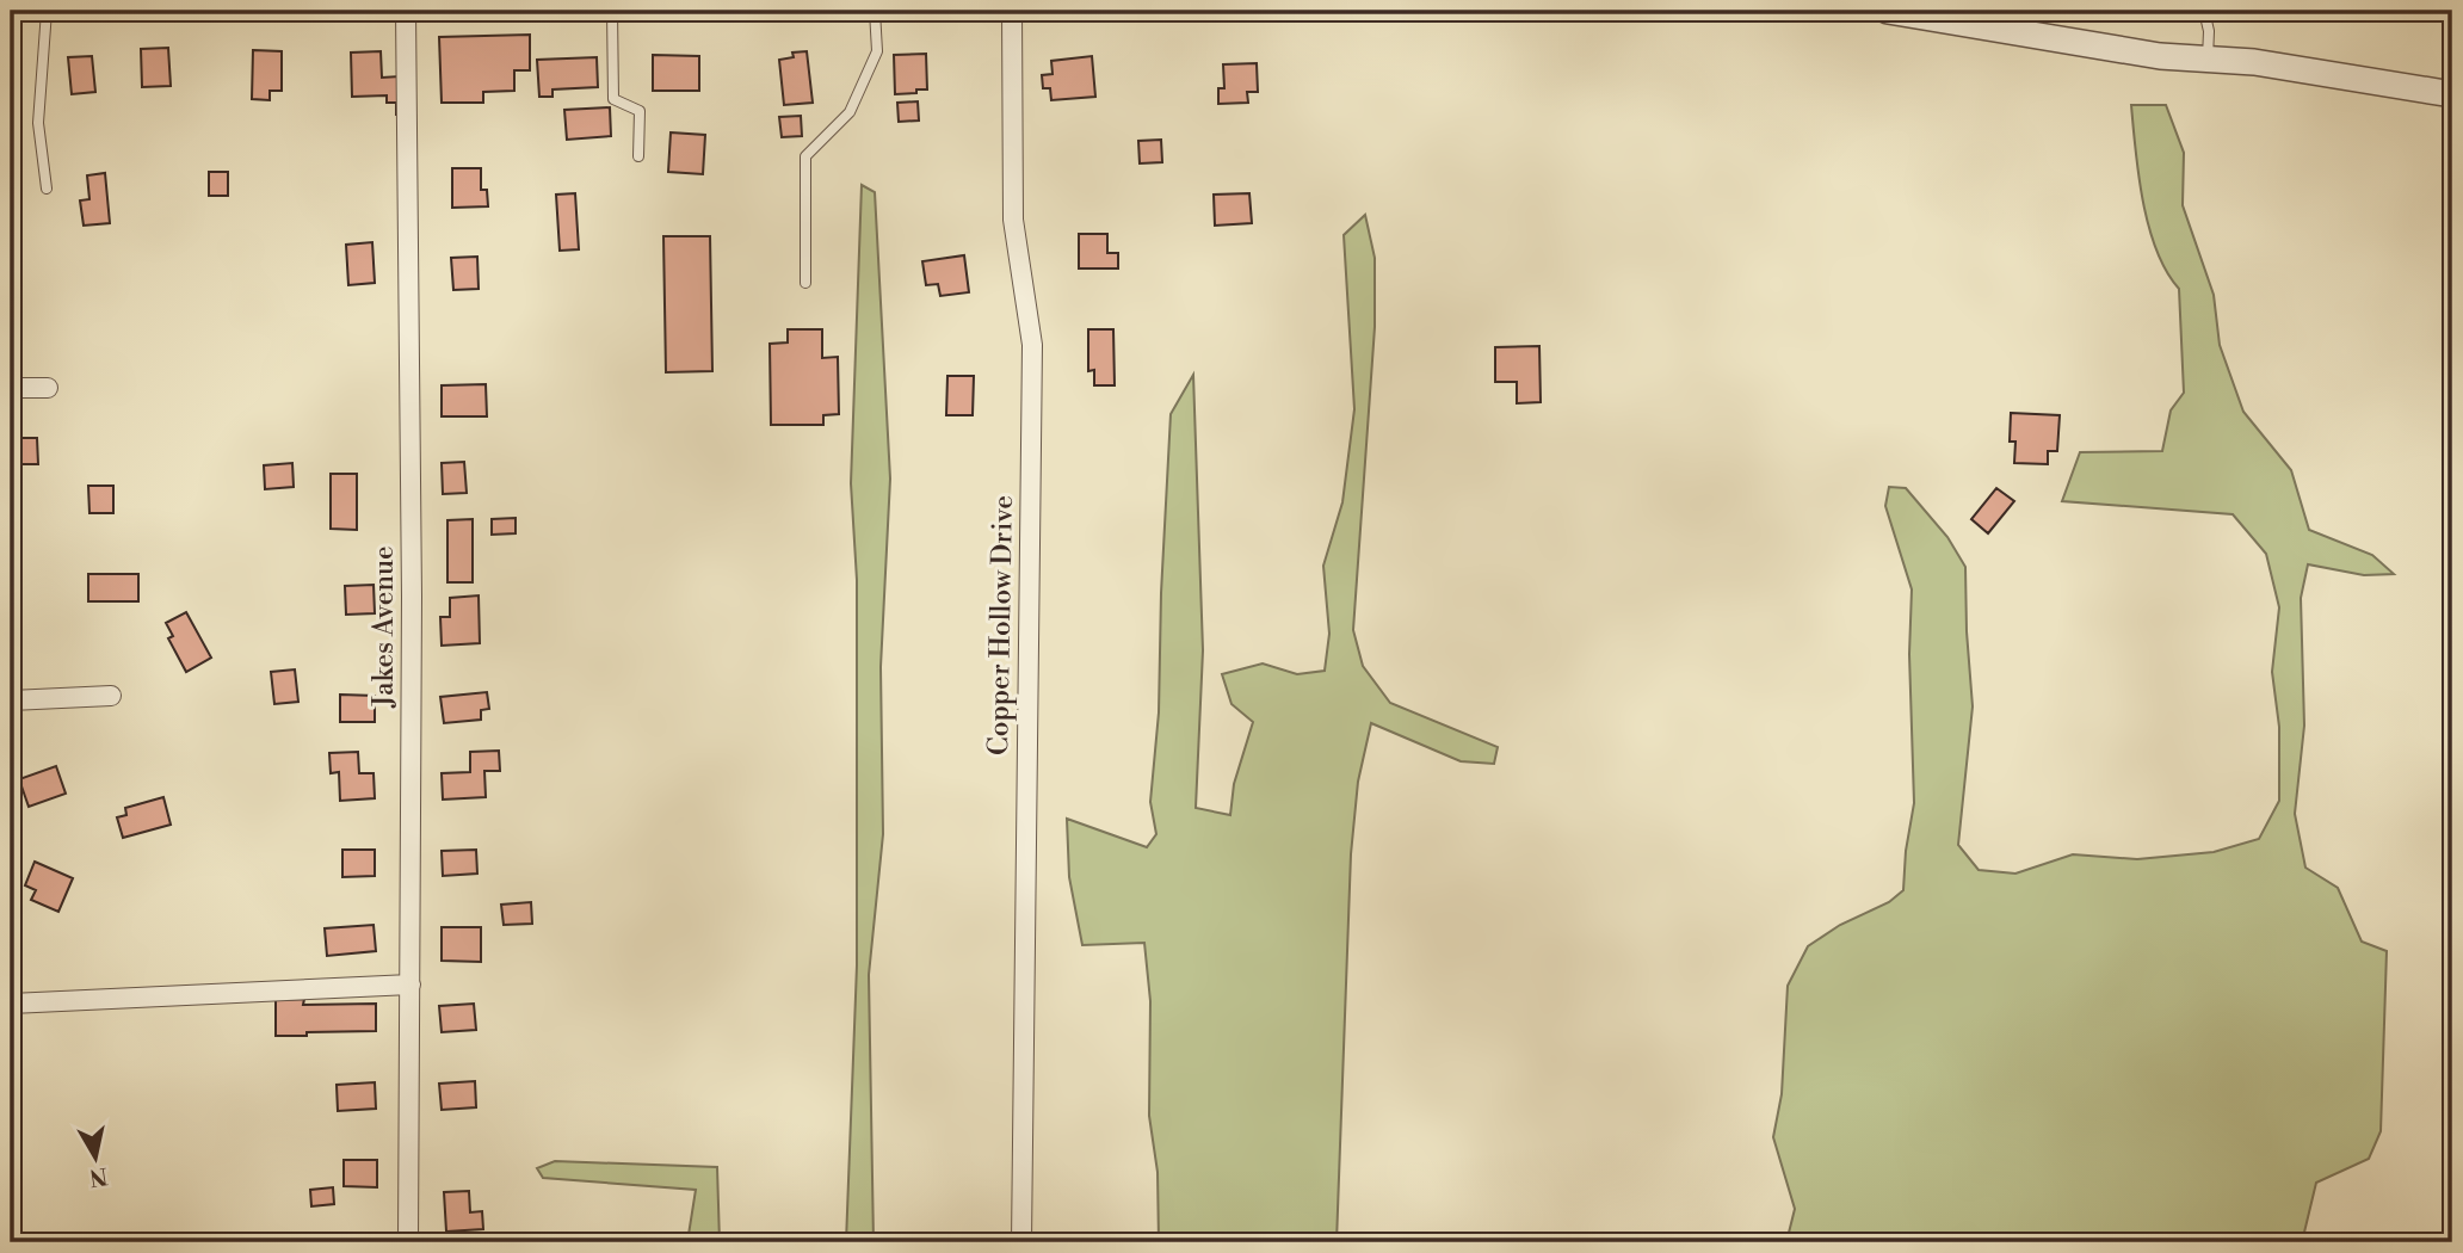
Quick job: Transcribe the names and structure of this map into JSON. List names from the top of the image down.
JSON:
{
  "streets": {
    "street": ["Copper Hollow Drive", "Jakes Avenue"]
  },
  "north": "bottom"
}
